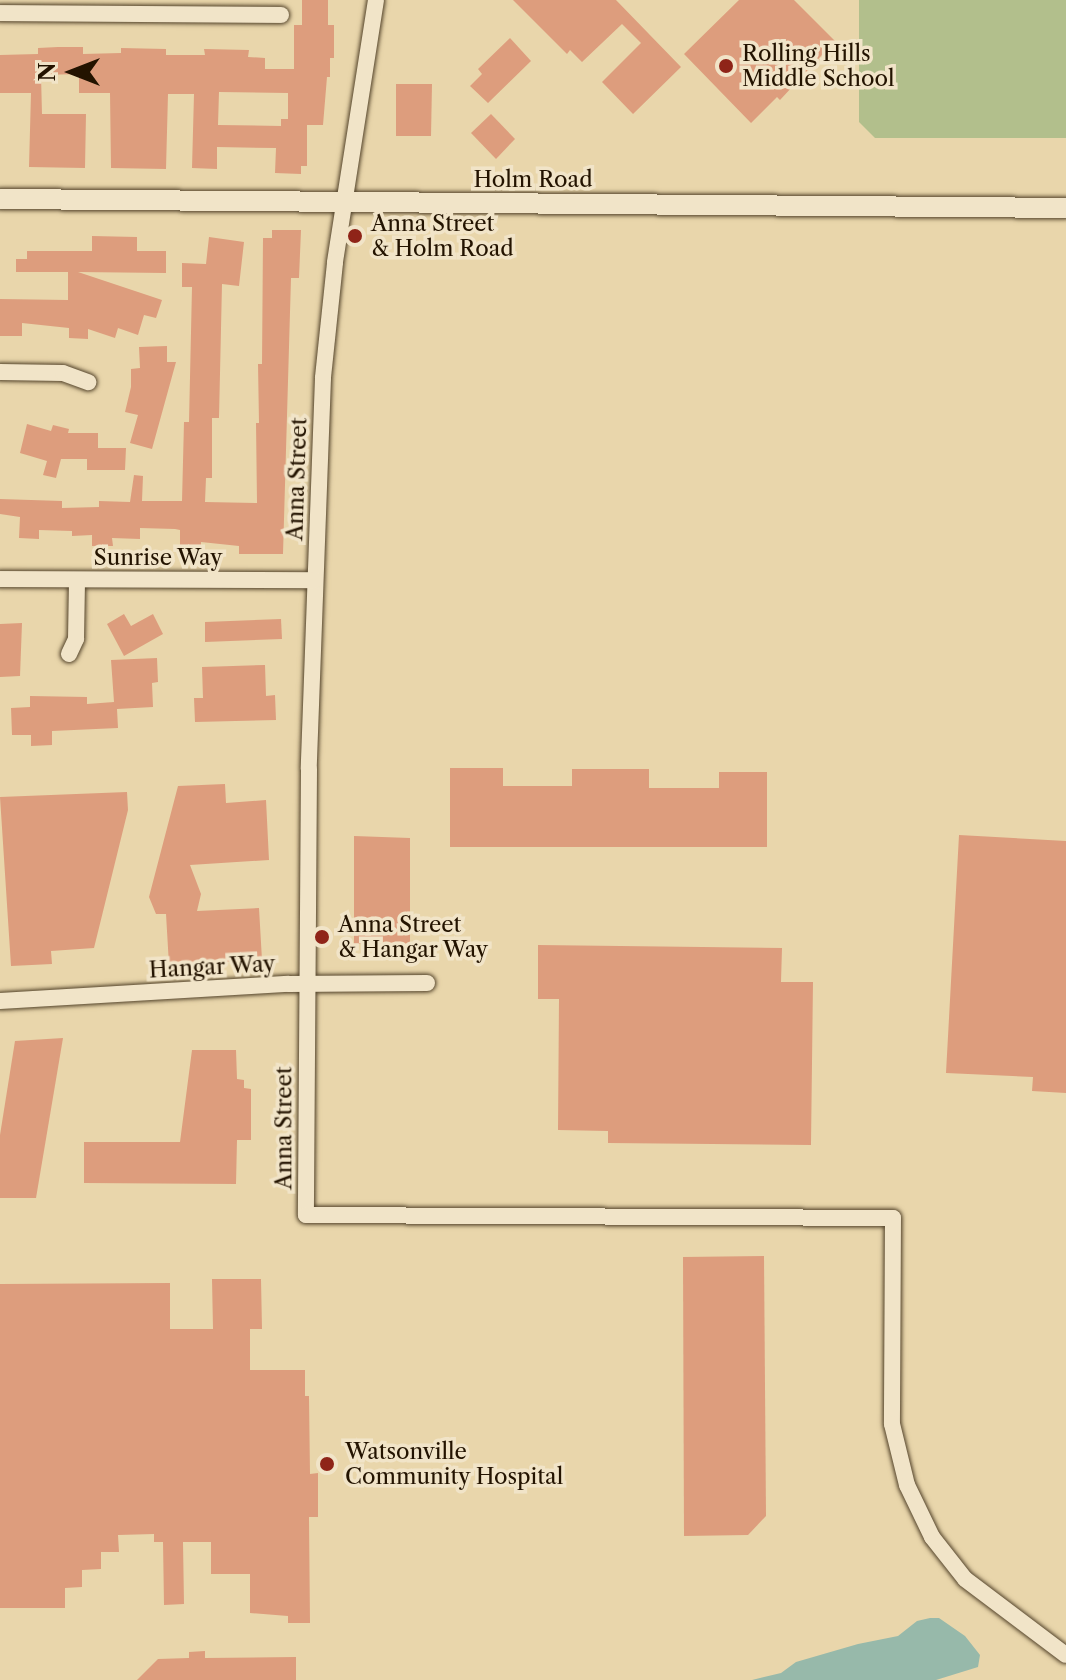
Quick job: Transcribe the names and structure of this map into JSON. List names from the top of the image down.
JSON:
{
  "streets": {
    "street": [
      "Holm Road",
      "Anna Street",
      "Sunrise Way",
      "Hangar Way"
    ]
  },
  "crossings": [
    ["Holm Road", "Anna Street"],
    ["Anna Street", "Sunrise Way"],
    ["Anna Street", "Hangar Way"]
  ],
  "places": [
    "Rolling Hills Middle School",
    "Anna Street & Holm Road",
    "Anna Street & Hangar Way",
    "Watsonville Community Hospital"
  ],
  "north": "left"
}
